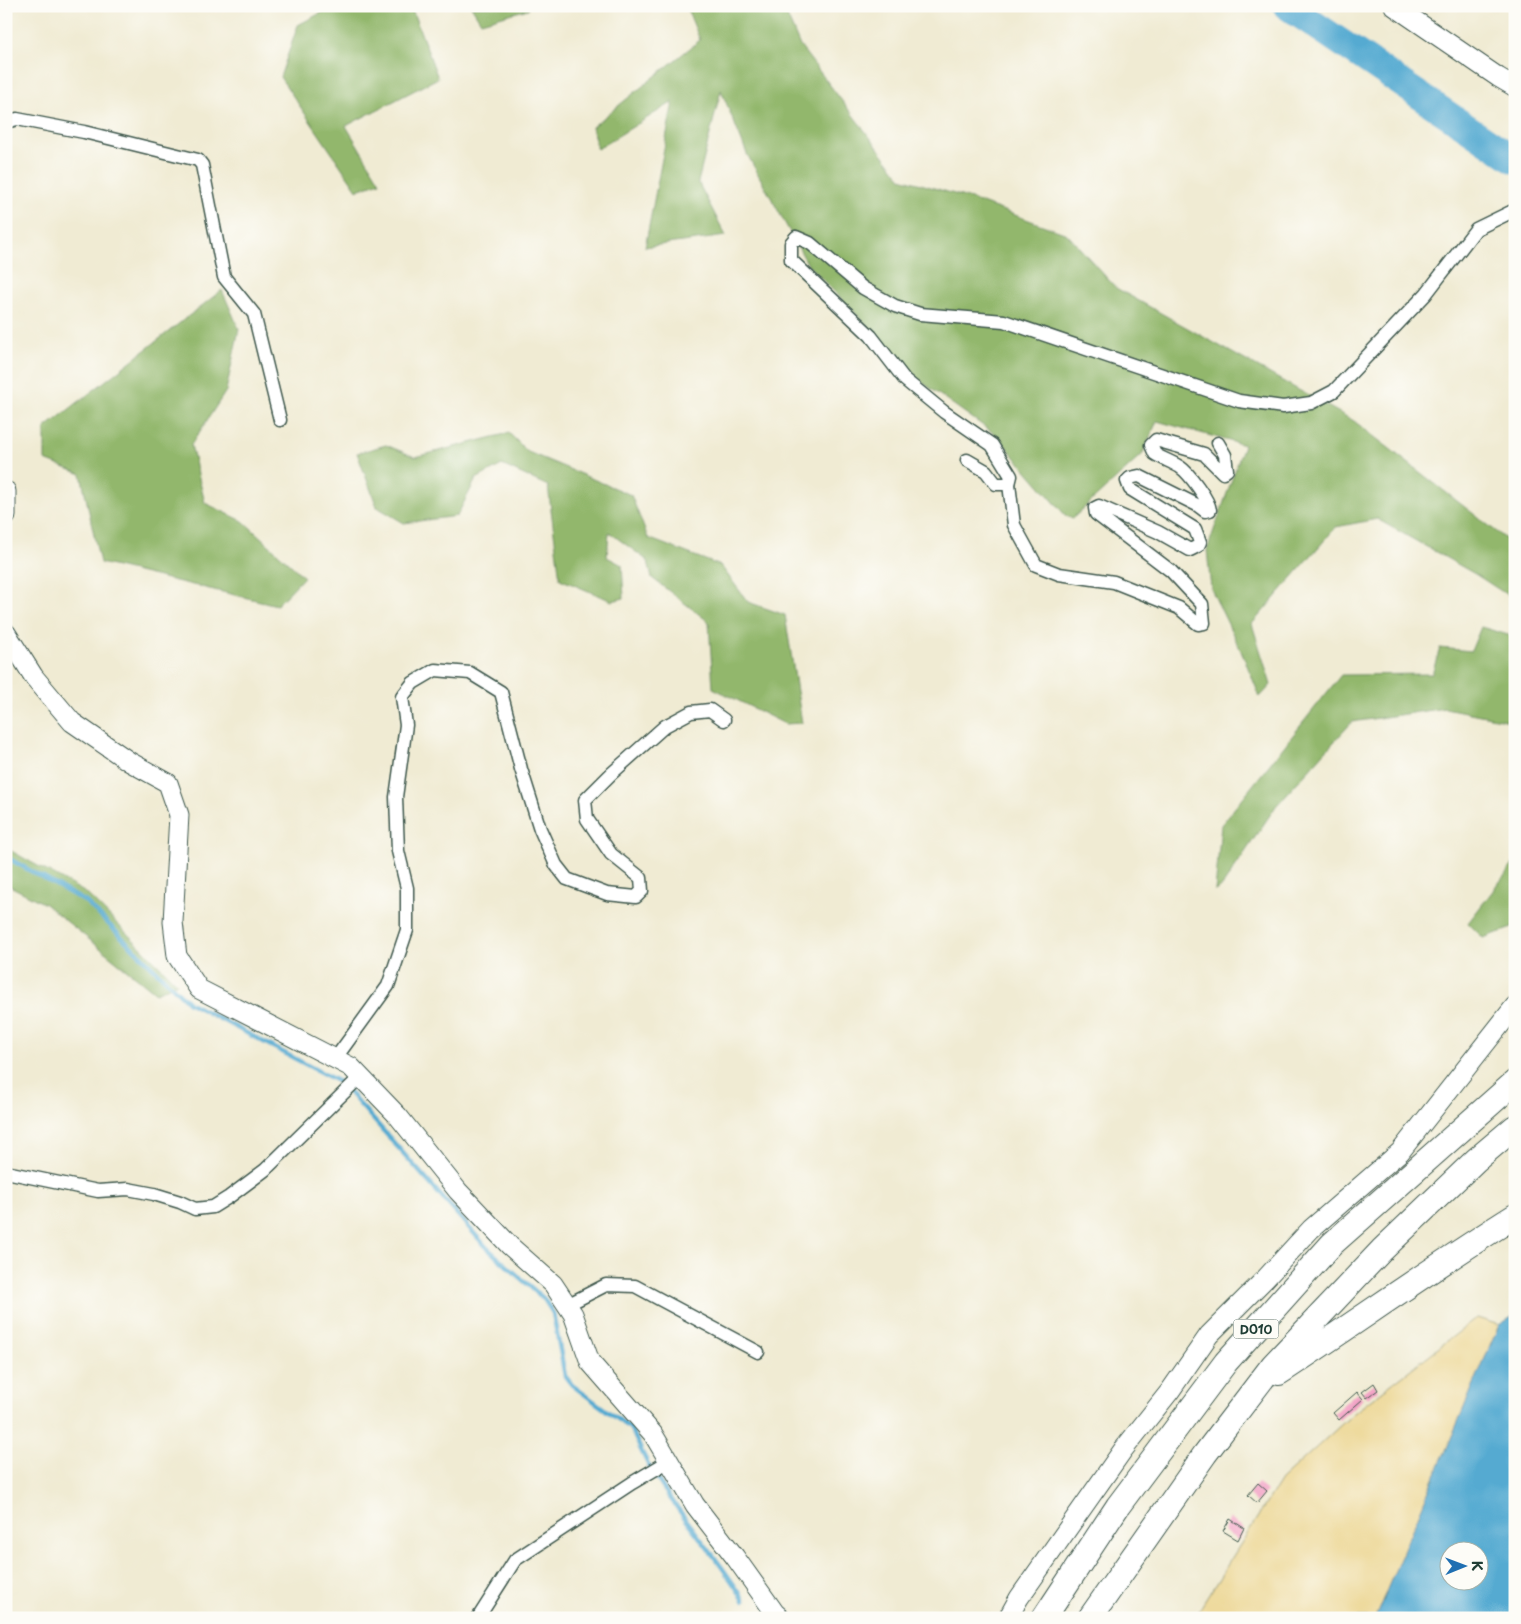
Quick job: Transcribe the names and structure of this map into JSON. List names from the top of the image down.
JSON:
{
  "streets": {
    "highway": ["D010"]
  },
  "north": "right"
}
